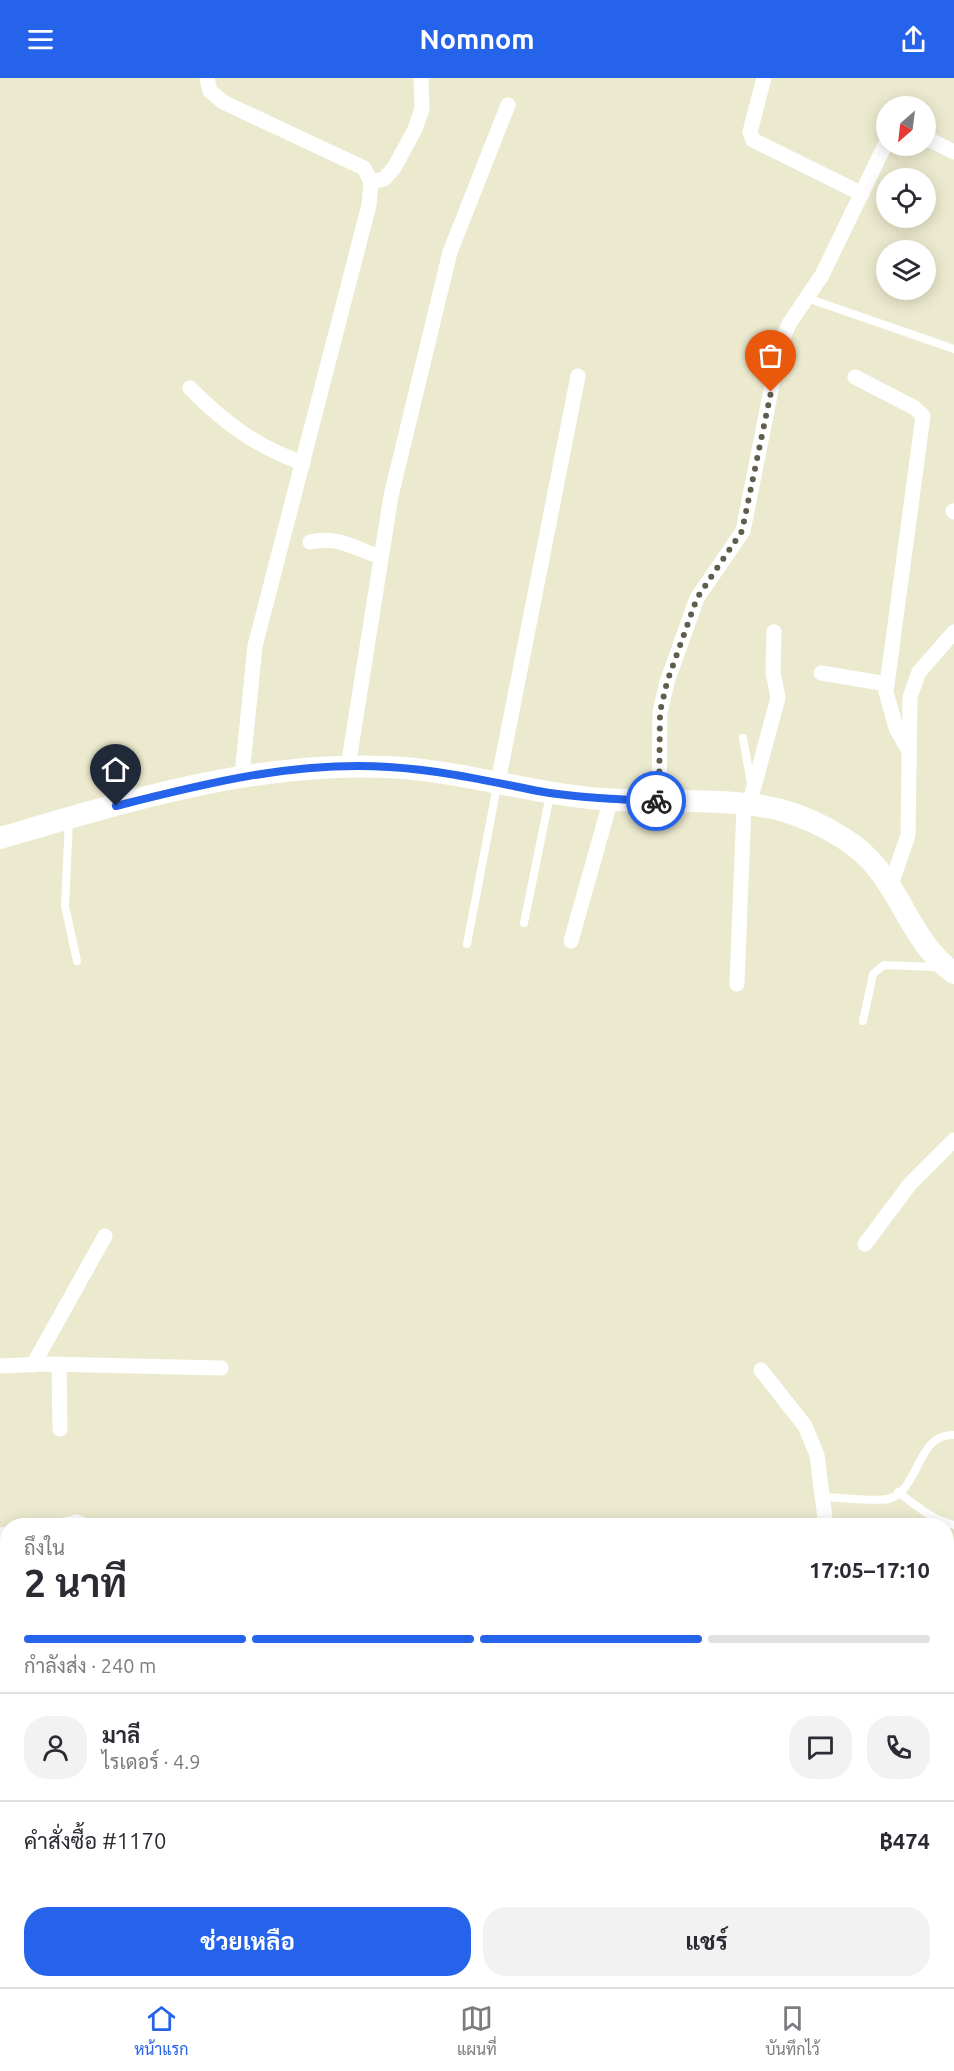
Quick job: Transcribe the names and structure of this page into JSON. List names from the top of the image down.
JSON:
{
  "north": "bottom left",
  "page": {
    "header": "Nomnom",
    "heading": ["2 นาที", "ถึงใน", "17:05–17:10"],
    "panel": [
      "มาลี",
      "ไรเดอร์ · 4.9",
      "คำสั่งซื้อ #1170",
      "฿474"
    ],
    "bar": "กำลังส่ง · 240 m",
    "buttons": ["ช่วยเหลือ", "แชร์"],
    "tabs": ["หน้าแรก", "แผนที่", "บันทึกไว้"]
  }
}
